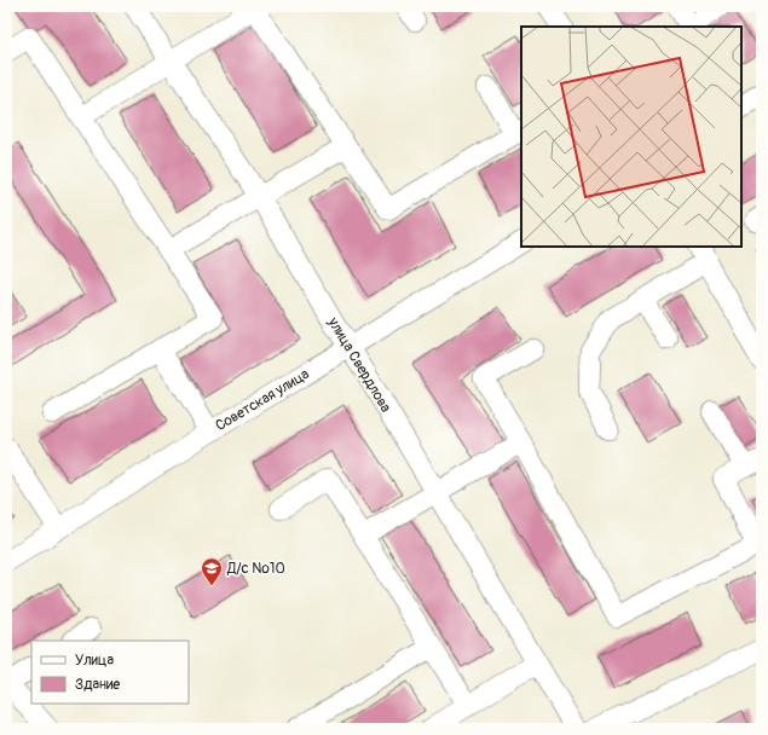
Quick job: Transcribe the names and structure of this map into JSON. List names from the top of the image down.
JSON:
{
  "streets": {
    "street": ["улица Свердлова", "Советская улица"]
  },
  "crossings": [
    ["улица Свердлова", "Советская улица"]
  ],
  "places": {
    "school or university": ["Д/с №10"]
  },
  "legend": ["Улица", "Здание"]
}
